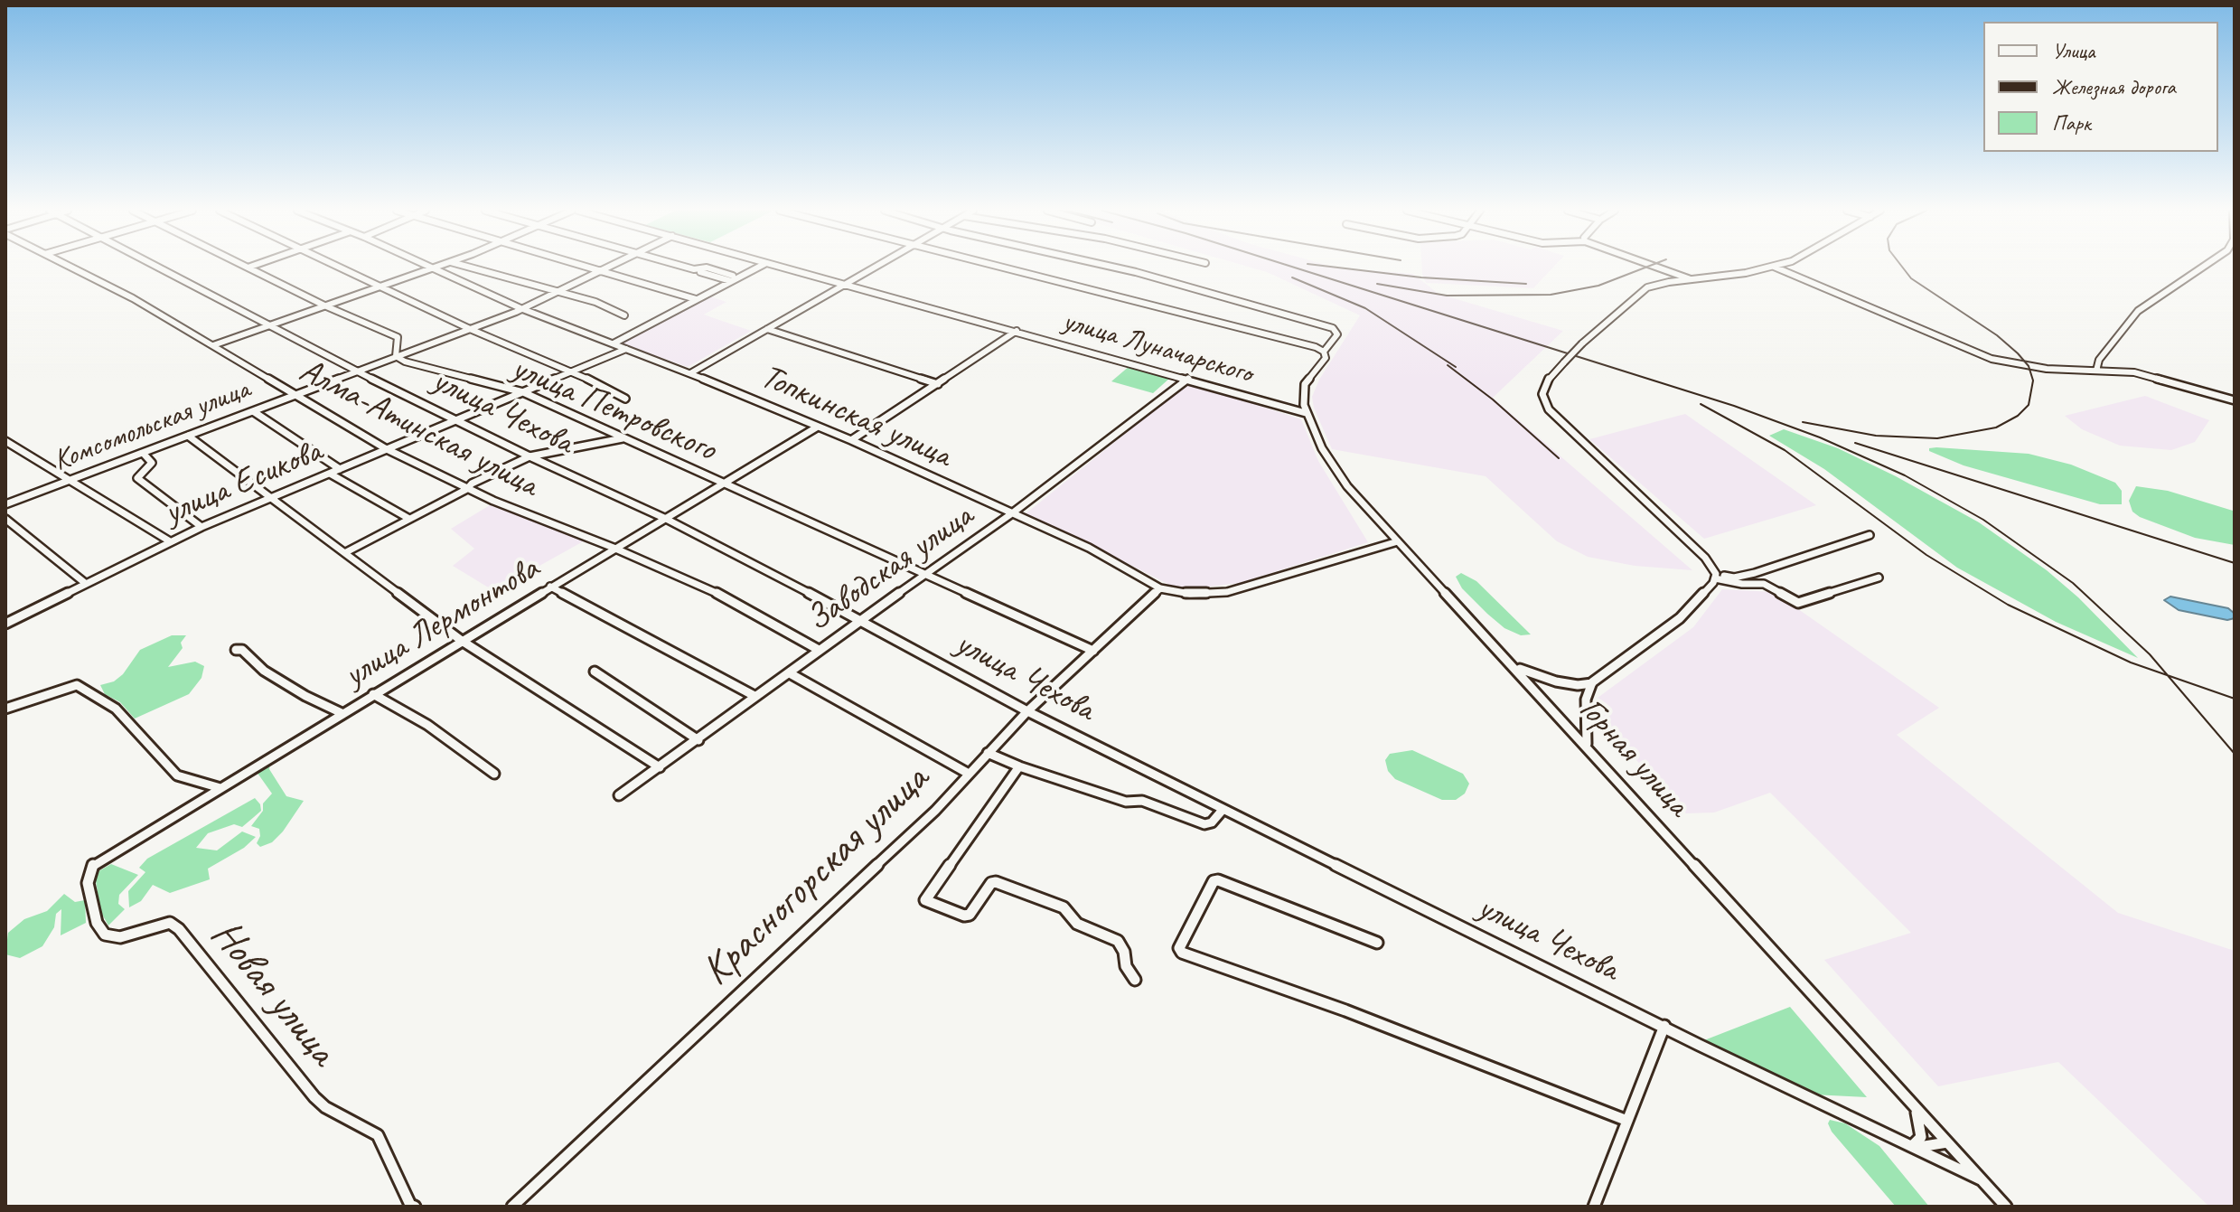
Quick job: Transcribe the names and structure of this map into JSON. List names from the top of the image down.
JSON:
{
  "streets": {
    "street": [
      "улица Луначарского",
      "улица Петровского",
      "улица Чехова",
      "Топкинская улица",
      "Комсомольская улица",
      "Алма-Атинская улица",
      "улица Есикова",
      "Заводская улица",
      "улица Лермонтова",
      "Горная улица",
      "Красногорская улица",
      "Новая улица"
    ]
  },
  "crossings": [
    ["улица Луначарского", "Заводская улица"],
    ["улица Луначарского", "Горная улица"],
    ["улица Петровского", "Комсомольская улица"],
    ["улица Петровского", "улица Есикова"],
    ["улица Петровского", "Заводская улица"],
    ["улица Петровского", "улица Лермонтова"],
    ["улица Петровского", "Красногорская улица"],
    ["улица Чехова", "Комсомольская улица"],
    ["улица Чехова", "улица Есикова"],
    ["улица Чехова", "Заводская улица"],
    ["улица Чехова", "улица Лермонтова"],
    ["улица Чехова", "Горная улица"],
    ["улица Чехова", "Красногорская улица"],
    ["Топкинская улица", "Комсомольская улица"],
    ["Топкинская улица", "улица Есикова"],
    ["Топкинская улица", "Заводская улица"],
    ["Топкинская улица", "улица Лермонтова"],
    ["Топкинская улица", "Горная улица"],
    ["Топкинская улица", "Красногорская улица"],
    ["Комсомольская улица", "Алма-Атинская улица"],
    ["Алма-Атинская улица", "улица Есикова"],
    ["Алма-Атинская улица", "Заводская улица"],
    ["Алма-Атинская улица", "улица Лермонтова"],
    ["улица Лермонтова", "Новая улица"]
  ],
  "legend": ["Улица", "Железная дорога", "Парк"]
}
